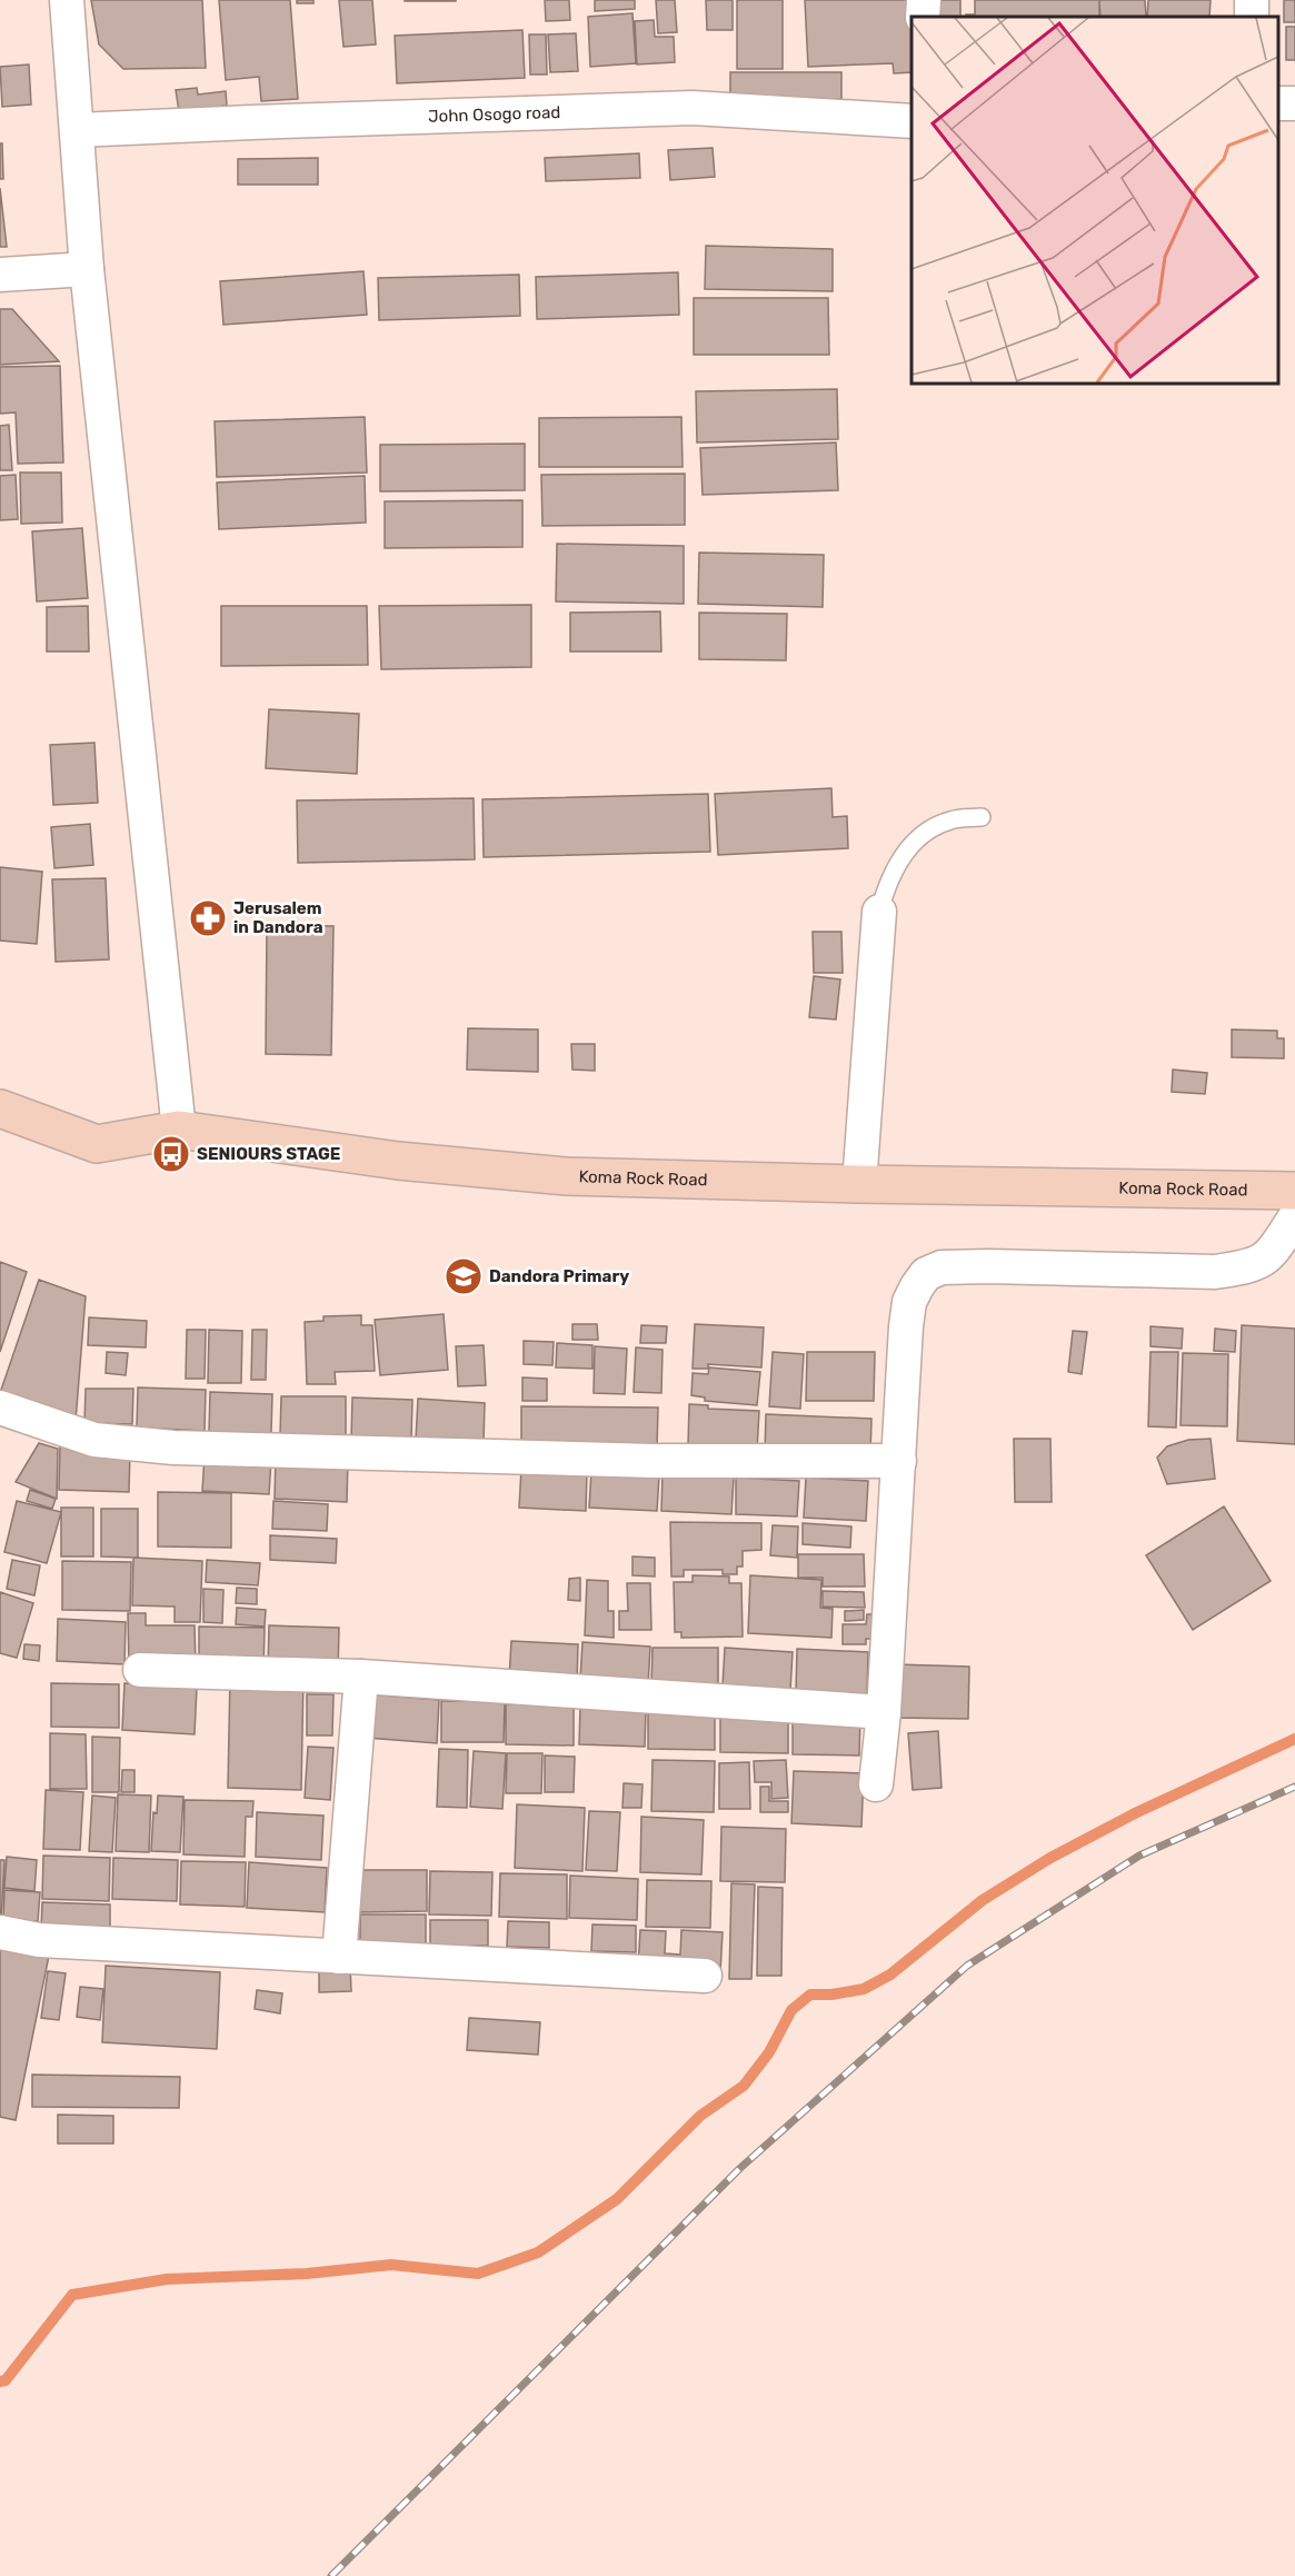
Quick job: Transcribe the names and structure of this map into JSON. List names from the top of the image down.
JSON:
{
  "streets": {
    "main road": ["Koma Rock Road"],
    "street": ["John Osogo road"]
  },
  "places": {
    "pharmacy": ["Jerusalem in Dandora"],
    "bus stop": ["SENIOURS STAGE"],
    "school or university": ["Dandora Primary"]
  }
}
